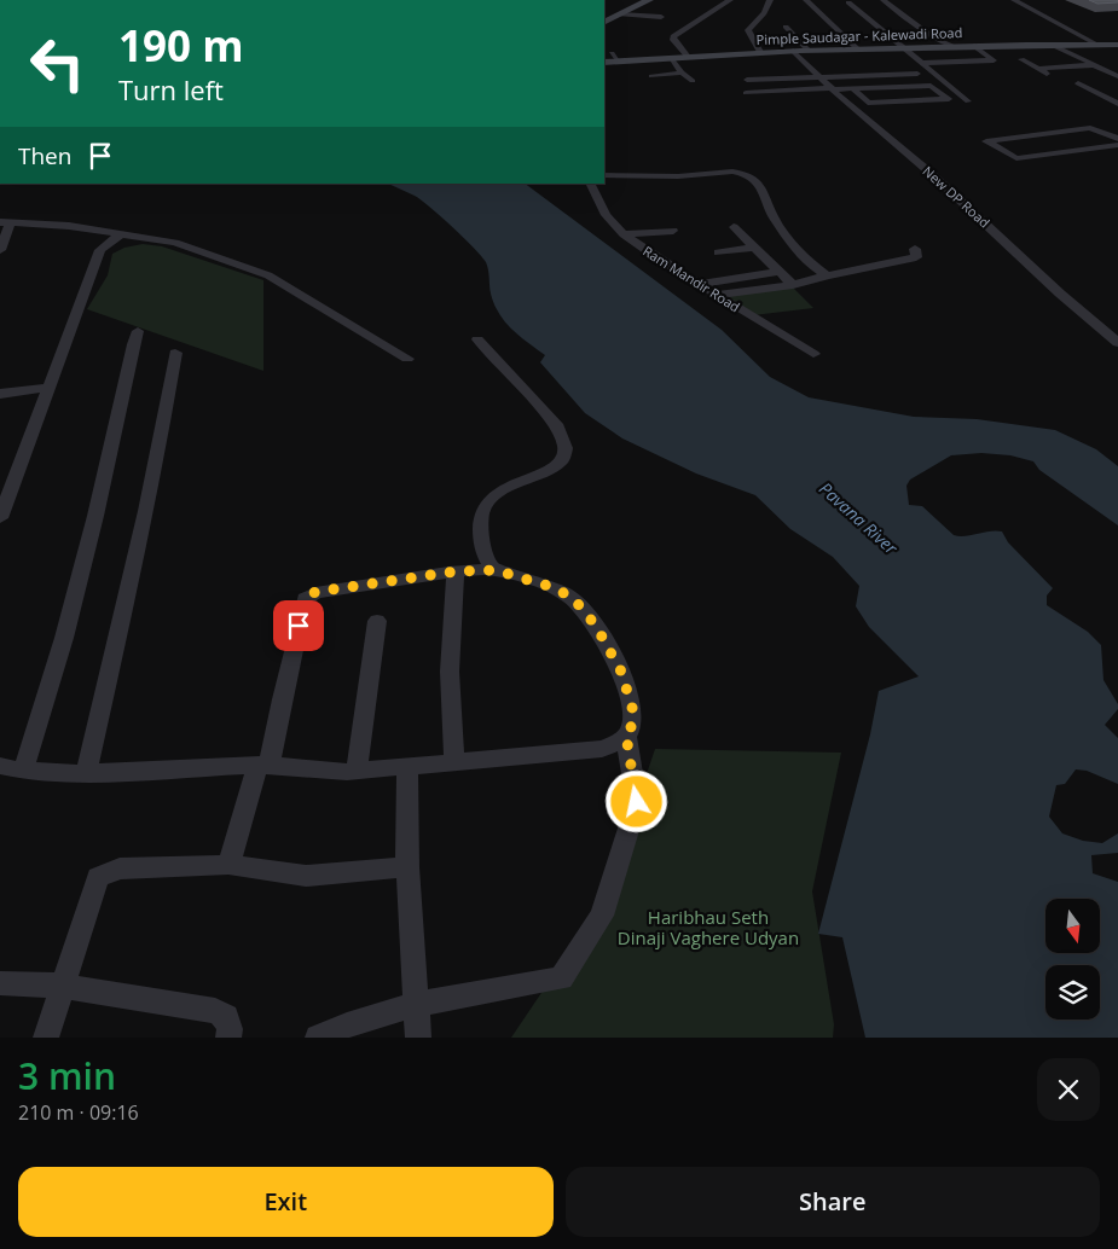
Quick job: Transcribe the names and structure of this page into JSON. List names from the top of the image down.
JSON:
{
  "streets": {
    "main road": ["Pimple Saudagar - Kalewadi Road"],
    "street": ["New DP Road", "Ram Mandir Road"]
  },
  "crossings": [
    ["Pimple Saudagar - Kalewadi Road", "New DP Road"]
  ],
  "water": ["Pavana River"],
  "parks": ["Haribhau Seth Dinaji Vaghere Udyan"],
  "north": "bottom",
  "page": {
    "turn": ["190 m", "Turn left"],
    "then": "Then",
    "heading": ["3 min", "210 m · 09:16"],
    "buttons": ["Exit", "Share"]
  }
}
